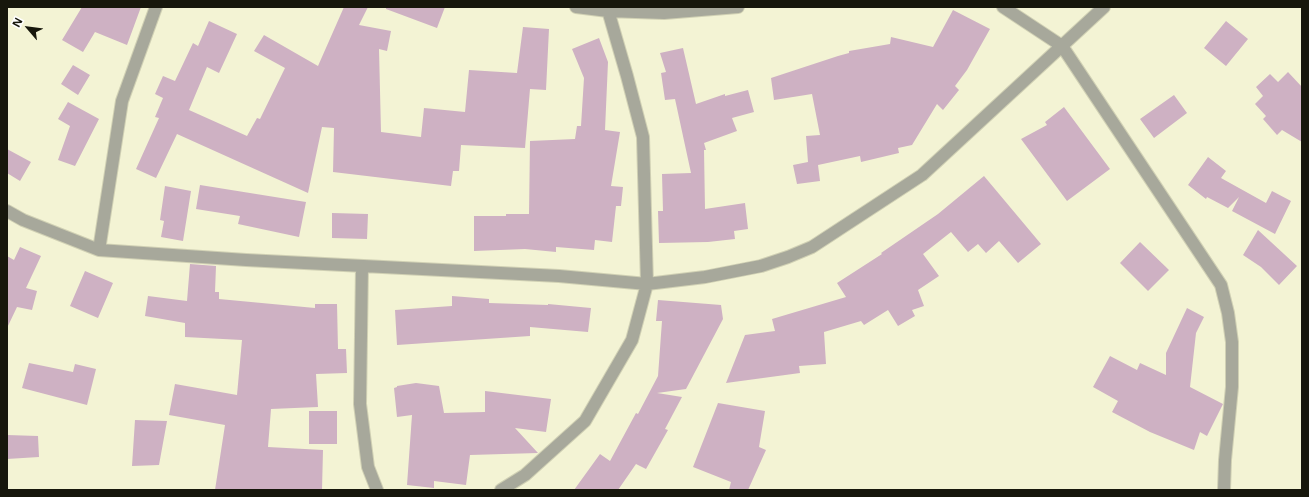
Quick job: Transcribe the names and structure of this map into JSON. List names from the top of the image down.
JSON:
{
  "north": "top left"
}
